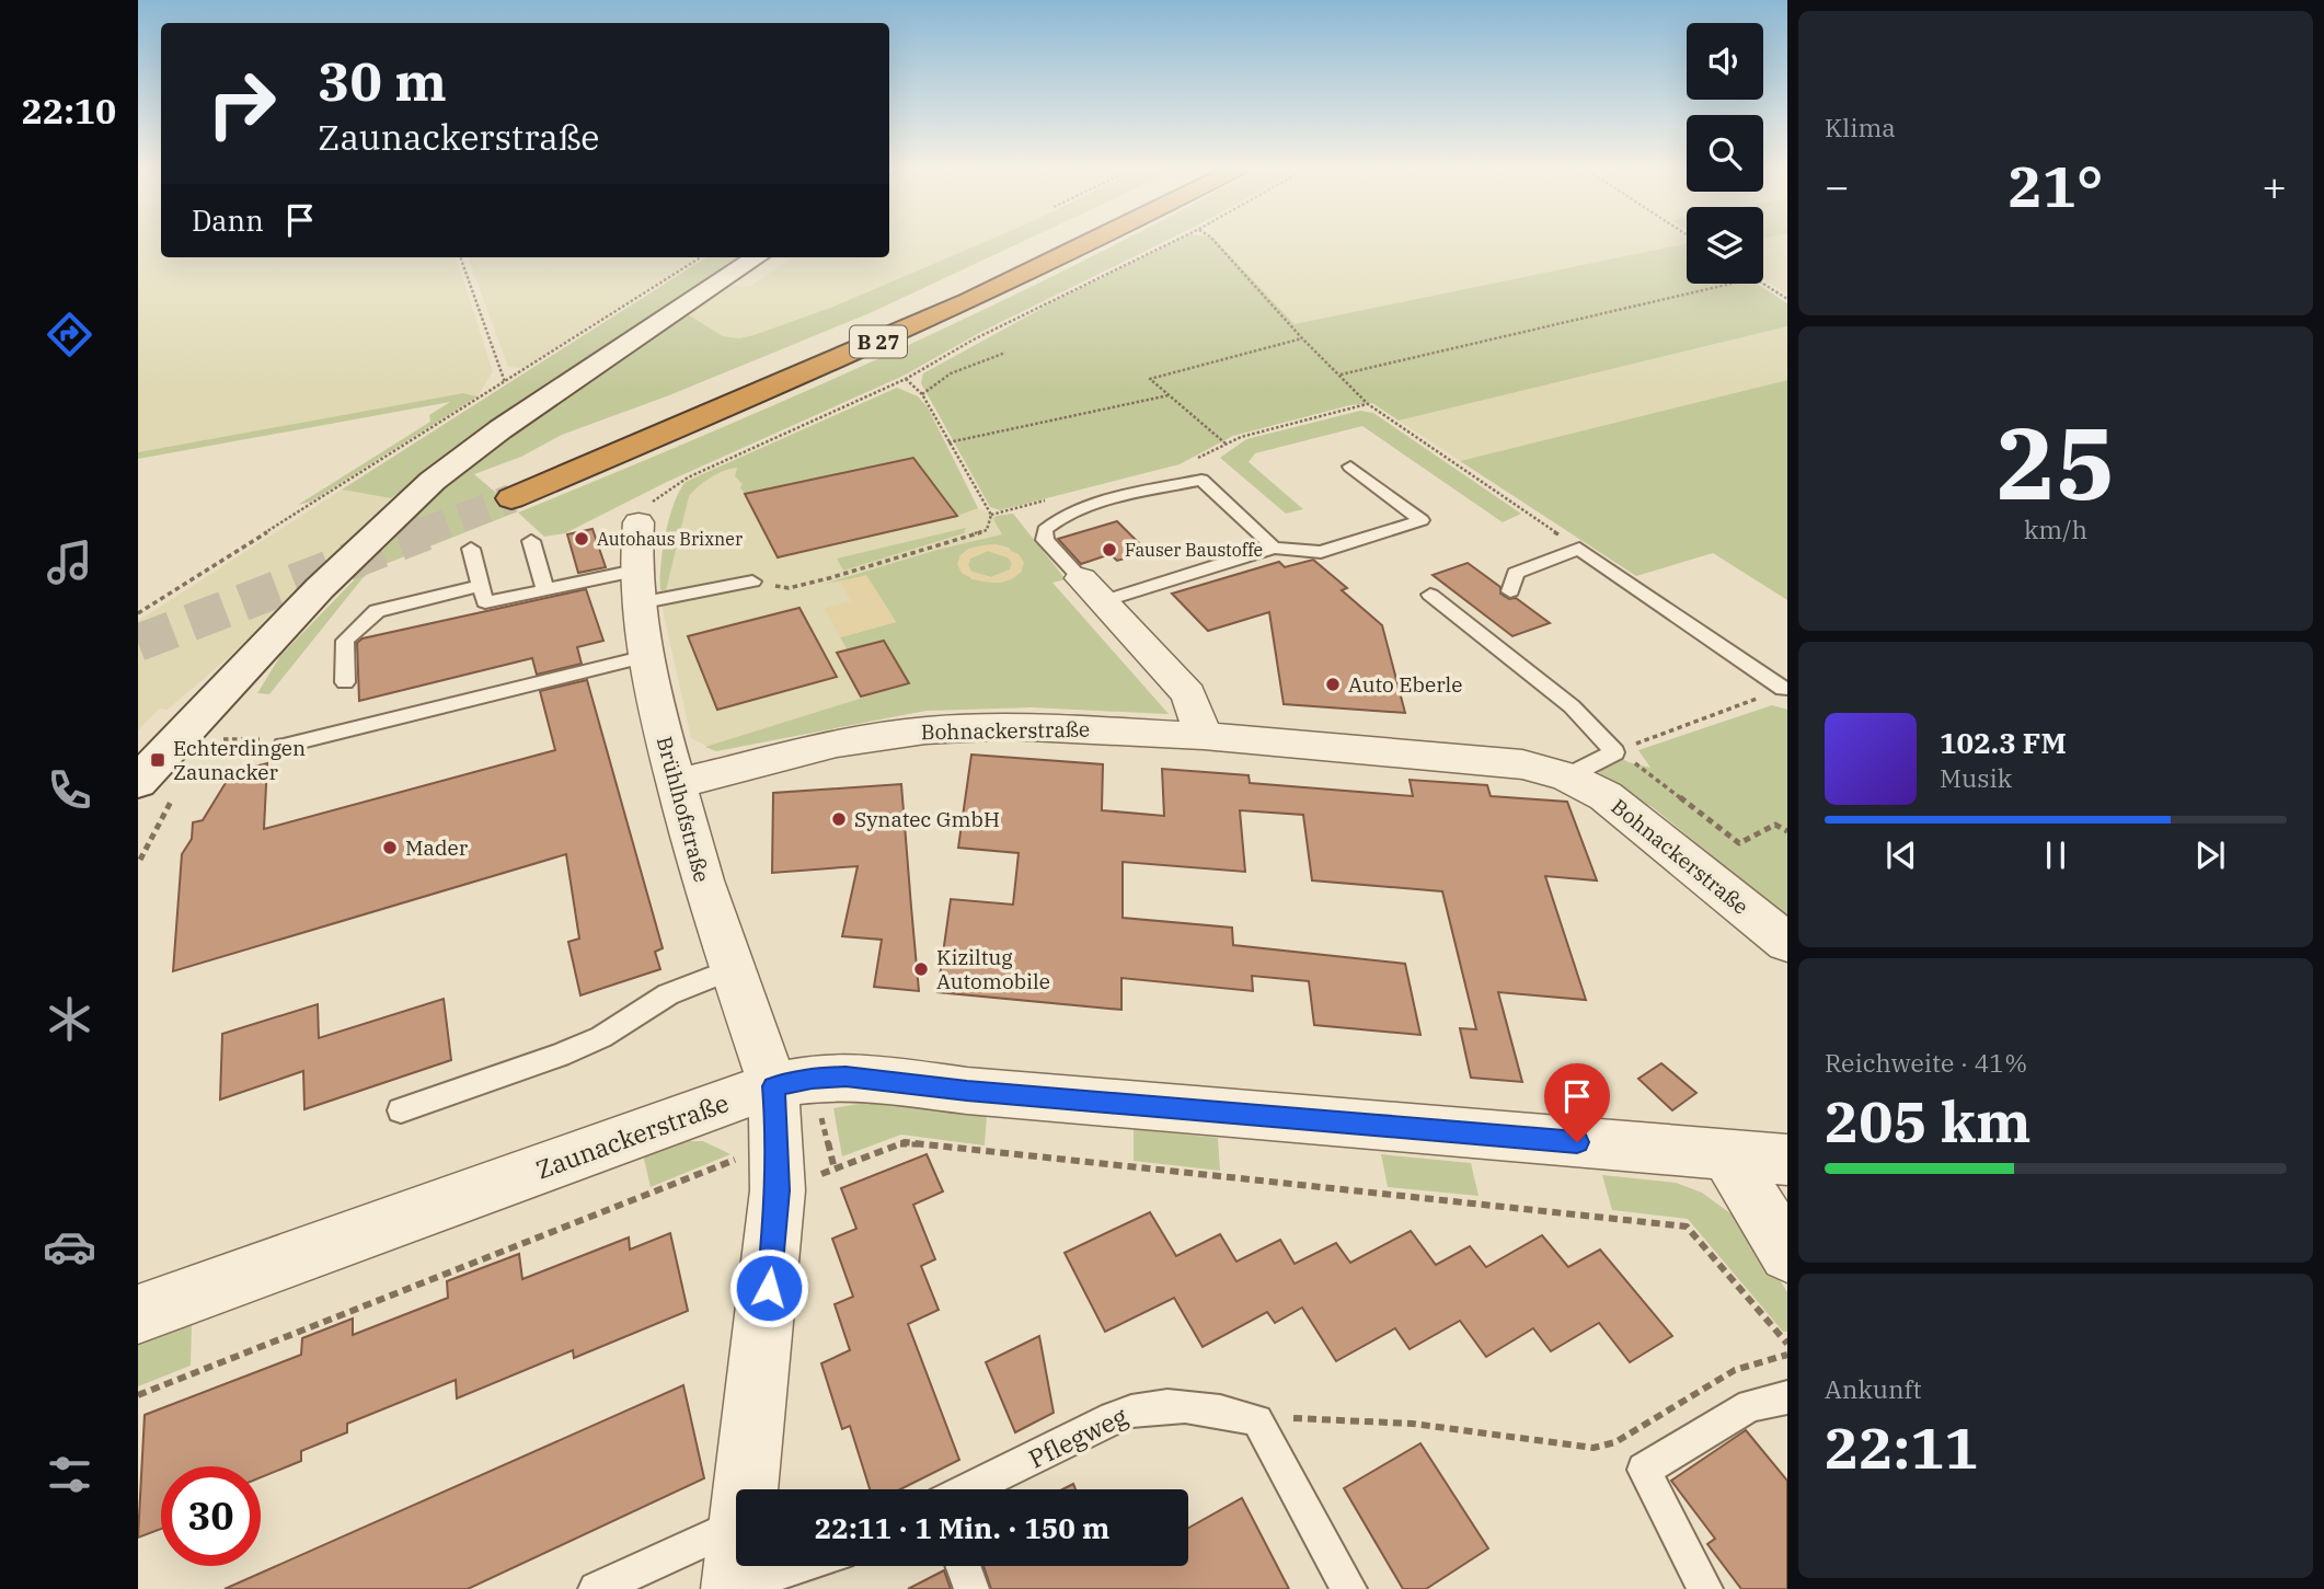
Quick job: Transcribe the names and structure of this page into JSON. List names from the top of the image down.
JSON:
{
  "streets": {
    "highway": ["B 27"],
    "street": ["Bohnackerstraße", "Brühlhofstraße", "Zaunackerstraße"],
    "lane": ["Pflegweg"]
  },
  "crossings": [
    ["Bohnackerstraße", "Brühlhofstraße"],
    ["Brühlhofstraße", "Zaunackerstraße"]
  ],
  "places": {
    "other": [
      "Autohaus Brixner",
      "Fauser Baustoffe",
      "Auto Eberle",
      "Synatec GmbH",
      "Mader",
      "Kiziltug Automobile"
    ],
    "transit": ["Echterdingen Zaunacker"]
  },
  "page": {
    "tabs": "22:10",
    "tile": [
      "Klima",
      ["25", "km/h"],
      ["Reichweite · 41%", "205 km"],
      ["Ankunft", "22:11"]
    ],
    "turn": ["30 m", "Zaunackerstraße"],
    "heat": ["−", "21°", "+"],
    "then": "Dann",
    "song": ["102.3 FM", "Musik"],
    "limit": "30",
    "trip": "22:11 · 1 Min. · 150 m"
  }
}
